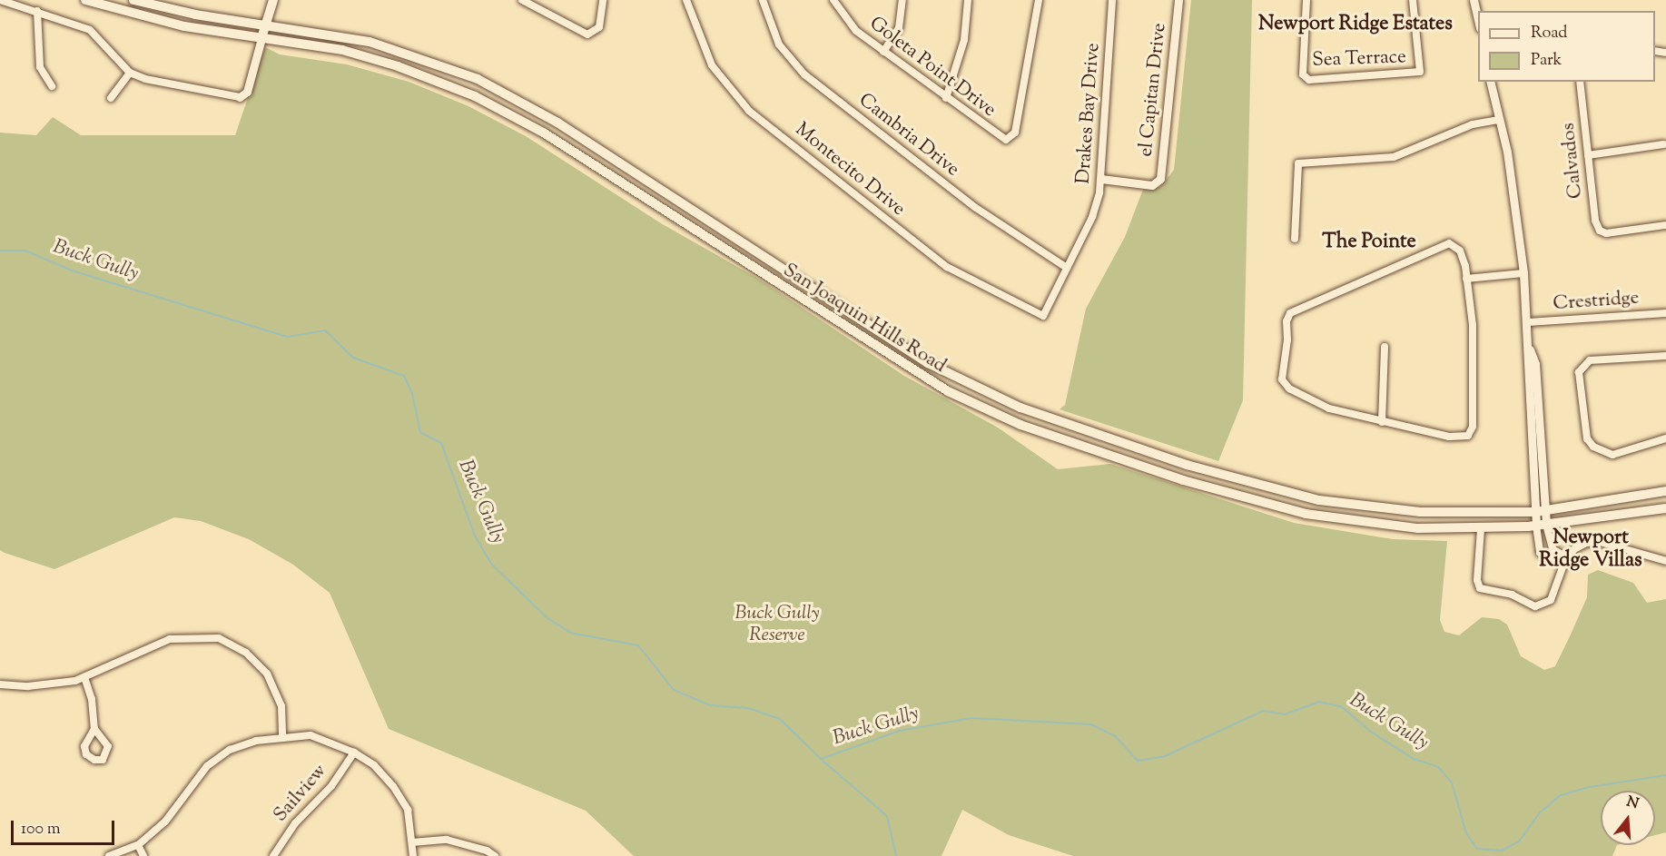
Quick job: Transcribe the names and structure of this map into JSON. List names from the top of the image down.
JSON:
{
  "streets": {
    "main road": ["San Joaquin Hills Road"],
    "street": [
      "Sea Terrace",
      "Goleta Point Drive",
      "el Capitan Drive",
      "Drakes Bay Drive",
      "Cambria Drive",
      "Calvados",
      "Montecito Drive",
      "Crestridge",
      "Sailview"
    ]
  },
  "crossings": [
    ["el Capitan Drive", "Drakes Bay Drive"],
    ["Drakes Bay Drive", "Cambria Drive"],
    ["Drakes Bay Drive", "Montecito Drive"]
  ],
  "districts": ["Newport Ridge Estates", "The Pointe", "Newport Ridge Villas"],
  "water": ["Buck Gully"],
  "parks": ["Buck Gully Reserve"],
  "legend": ["Road", "Park"],
  "scale_bar": "100 m",
  "north": "top"
}
